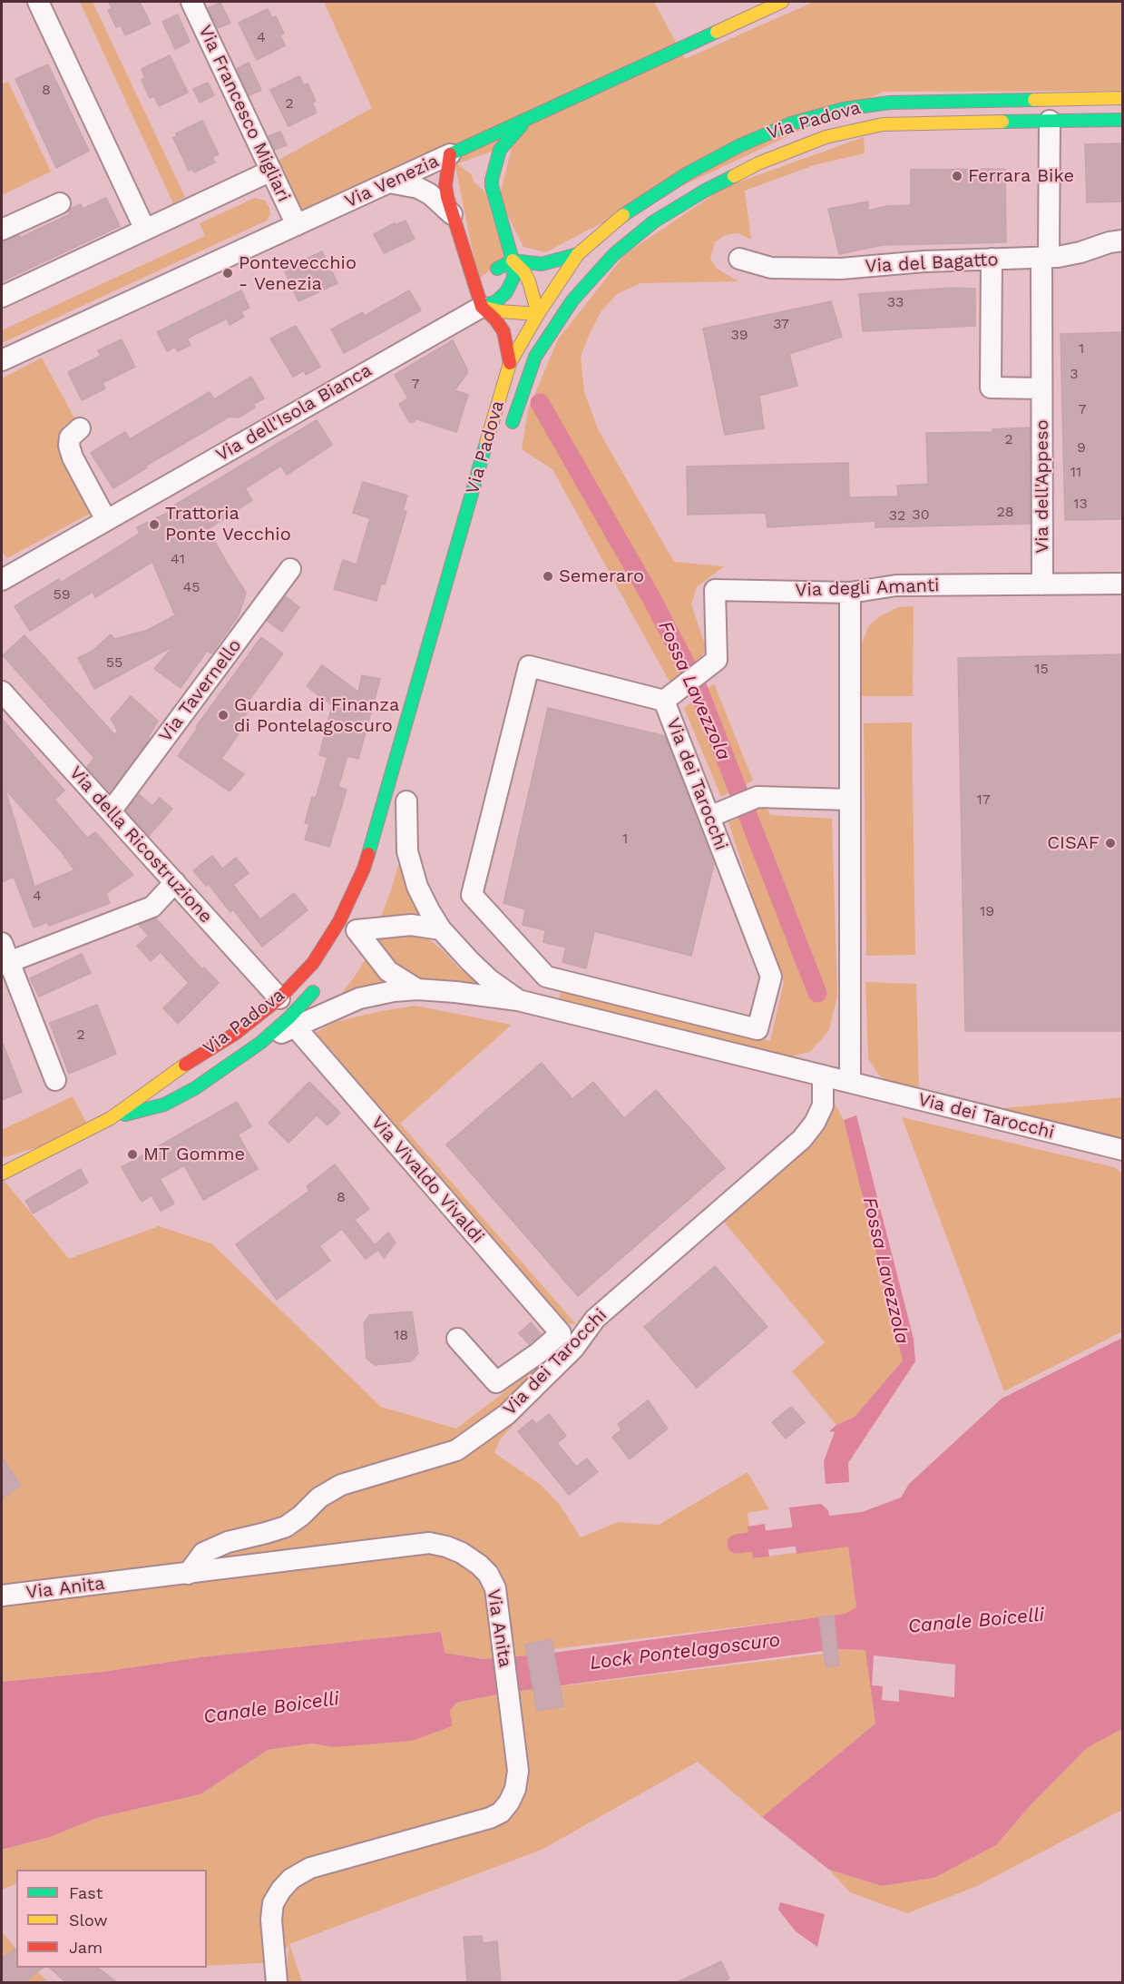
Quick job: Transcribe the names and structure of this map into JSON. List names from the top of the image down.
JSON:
{
  "streets": {
    "main road": ["Via Padova", "Via Venezia", "Via dell'Appeso"],
    "street": [
      "Via Francesco Migliari",
      "Via del Bagatto",
      "Via dell'Isola Bianca",
      "Via degli Amanti",
      "Via Tavernello",
      "Via dei Tarocchi",
      "Via della Ricostruzione",
      "Via Vivaldo Vivaldi",
      "Via Anita"
    ]
  },
  "crossings": [
    ["Via Francesco Migliari", "Via Venezia"],
    ["Via Padova", "Via dell'Appeso"],
    ["Via Padova", "Via dei Tarocchi"],
    ["Via Padova", "Via della Ricostruzione"],
    ["Via Padova", "Via Vivaldo Vivaldi"],
    ["Via del Bagatto", "Via dell'Appeso"],
    ["Via dell'Appeso", "Via degli Amanti"],
    ["Via degli Amanti", "Via dei Tarocchi"],
    ["Via Tavernello", "Via della Ricostruzione"],
    ["Via dei Tarocchi", "Via Vivaldo Vivaldi"],
    ["Via dei Tarocchi", "Via Anita"]
  ],
  "water": ["Fossa Lavezzola", "Canale Boicelli", "Lock Pontelagoscuro"],
  "places": [
    "Ferrara Bike",
    "Pontevecchio - Venezia",
    "Trattoria Ponte Vecchio",
    "Semeraro",
    "Guardia di Finanza di Pontelagoscuro",
    "CISAF",
    "MT Gomme"
  ],
  "house_numbers": [
    "4",
    "8",
    "2",
    "33",
    "37",
    "39",
    "1",
    "3",
    "7",
    "7",
    "2",
    "9",
    "11",
    "13",
    "28",
    "30",
    "32",
    "41",
    "45",
    "59",
    "55",
    "15",
    "17",
    "1",
    "4",
    "19",
    "2",
    "8",
    "18"
  ],
  "legend": ["Fast", "Slow", "Jam"]
}
